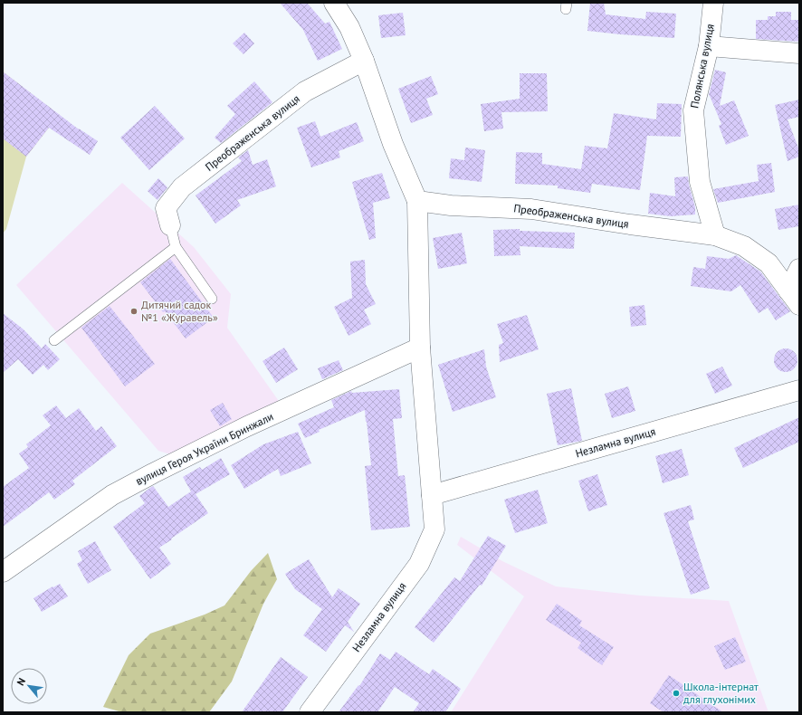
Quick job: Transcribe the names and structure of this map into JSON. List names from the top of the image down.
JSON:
{
  "streets": {
    "street": [
      "Полянська вулиця",
      "Преображенська вулиця",
      "Незламна вулиця",
      "вулиця Героя України Бринжали"
    ]
  },
  "crossings": [
    ["Полянська вулиця", "Преображенська вулиця"],
    ["Преображенська вулиця", "Незламна вулиця"],
    ["Незламна вулиця", "вулиця Героя України Бринжали"]
  ],
  "places": ["Дитячий садок №1 «Журавель»", "Школа-інтернат для глухонімих"],
  "north": "top left"
}
